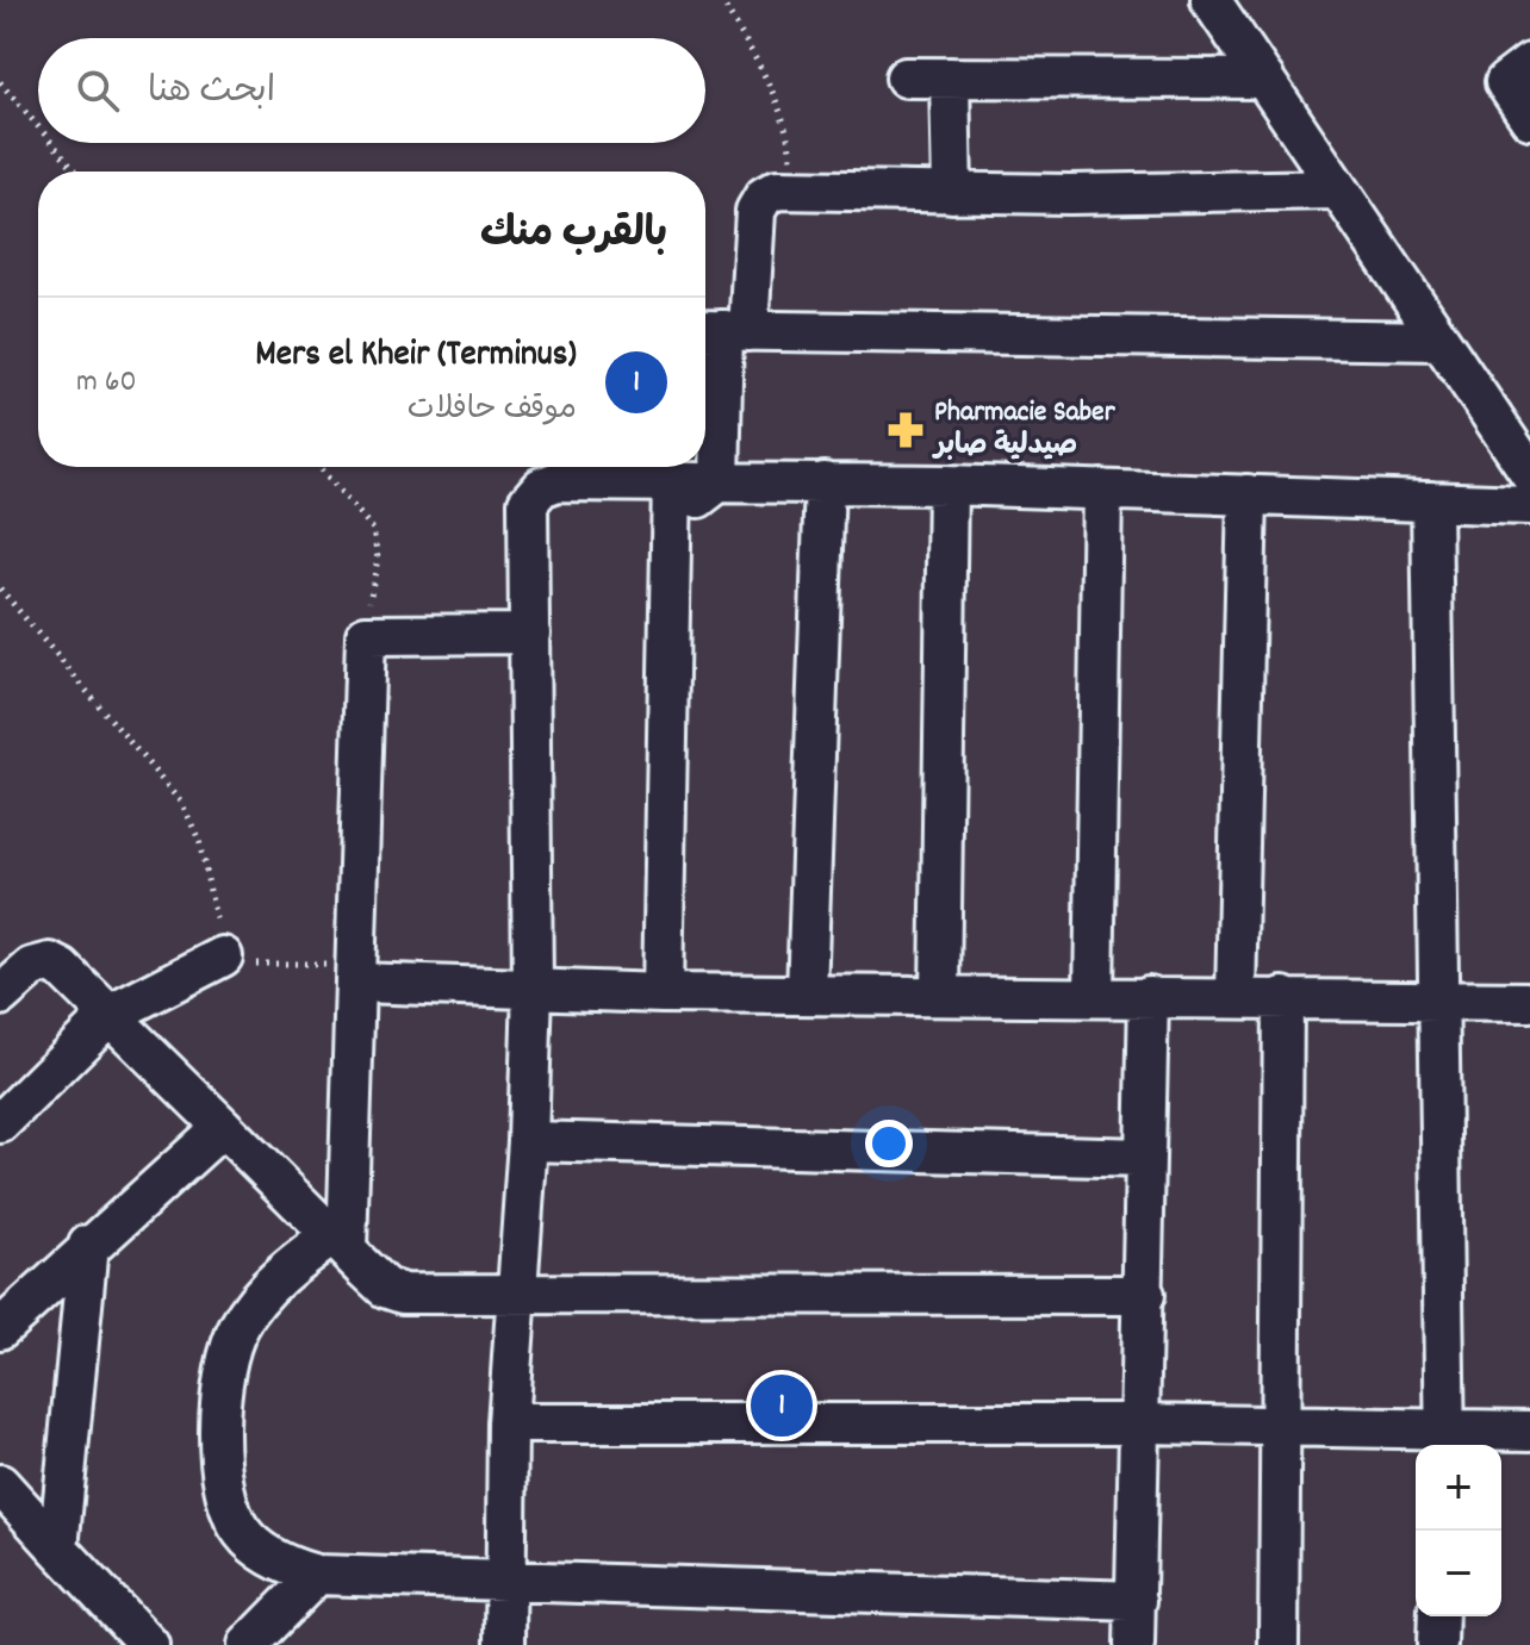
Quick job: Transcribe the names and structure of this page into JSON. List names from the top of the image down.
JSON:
{
  "places": {
    "pharmacy": ["Pharmacie Saber صيدلية صابر"]
  },
  "page": {
    "search": "ابحث هنا",
    "heading": "بالقرب منك",
    "list": [
      {
        "mark": "1",
        "name": "Mers el Kheir (Terminus)",
        "note": "موقف حافلات",
        "value": "60 m"
      }
    ],
    "pins": "1",
    "map_buttons": ["+", "−"]
  }
}
